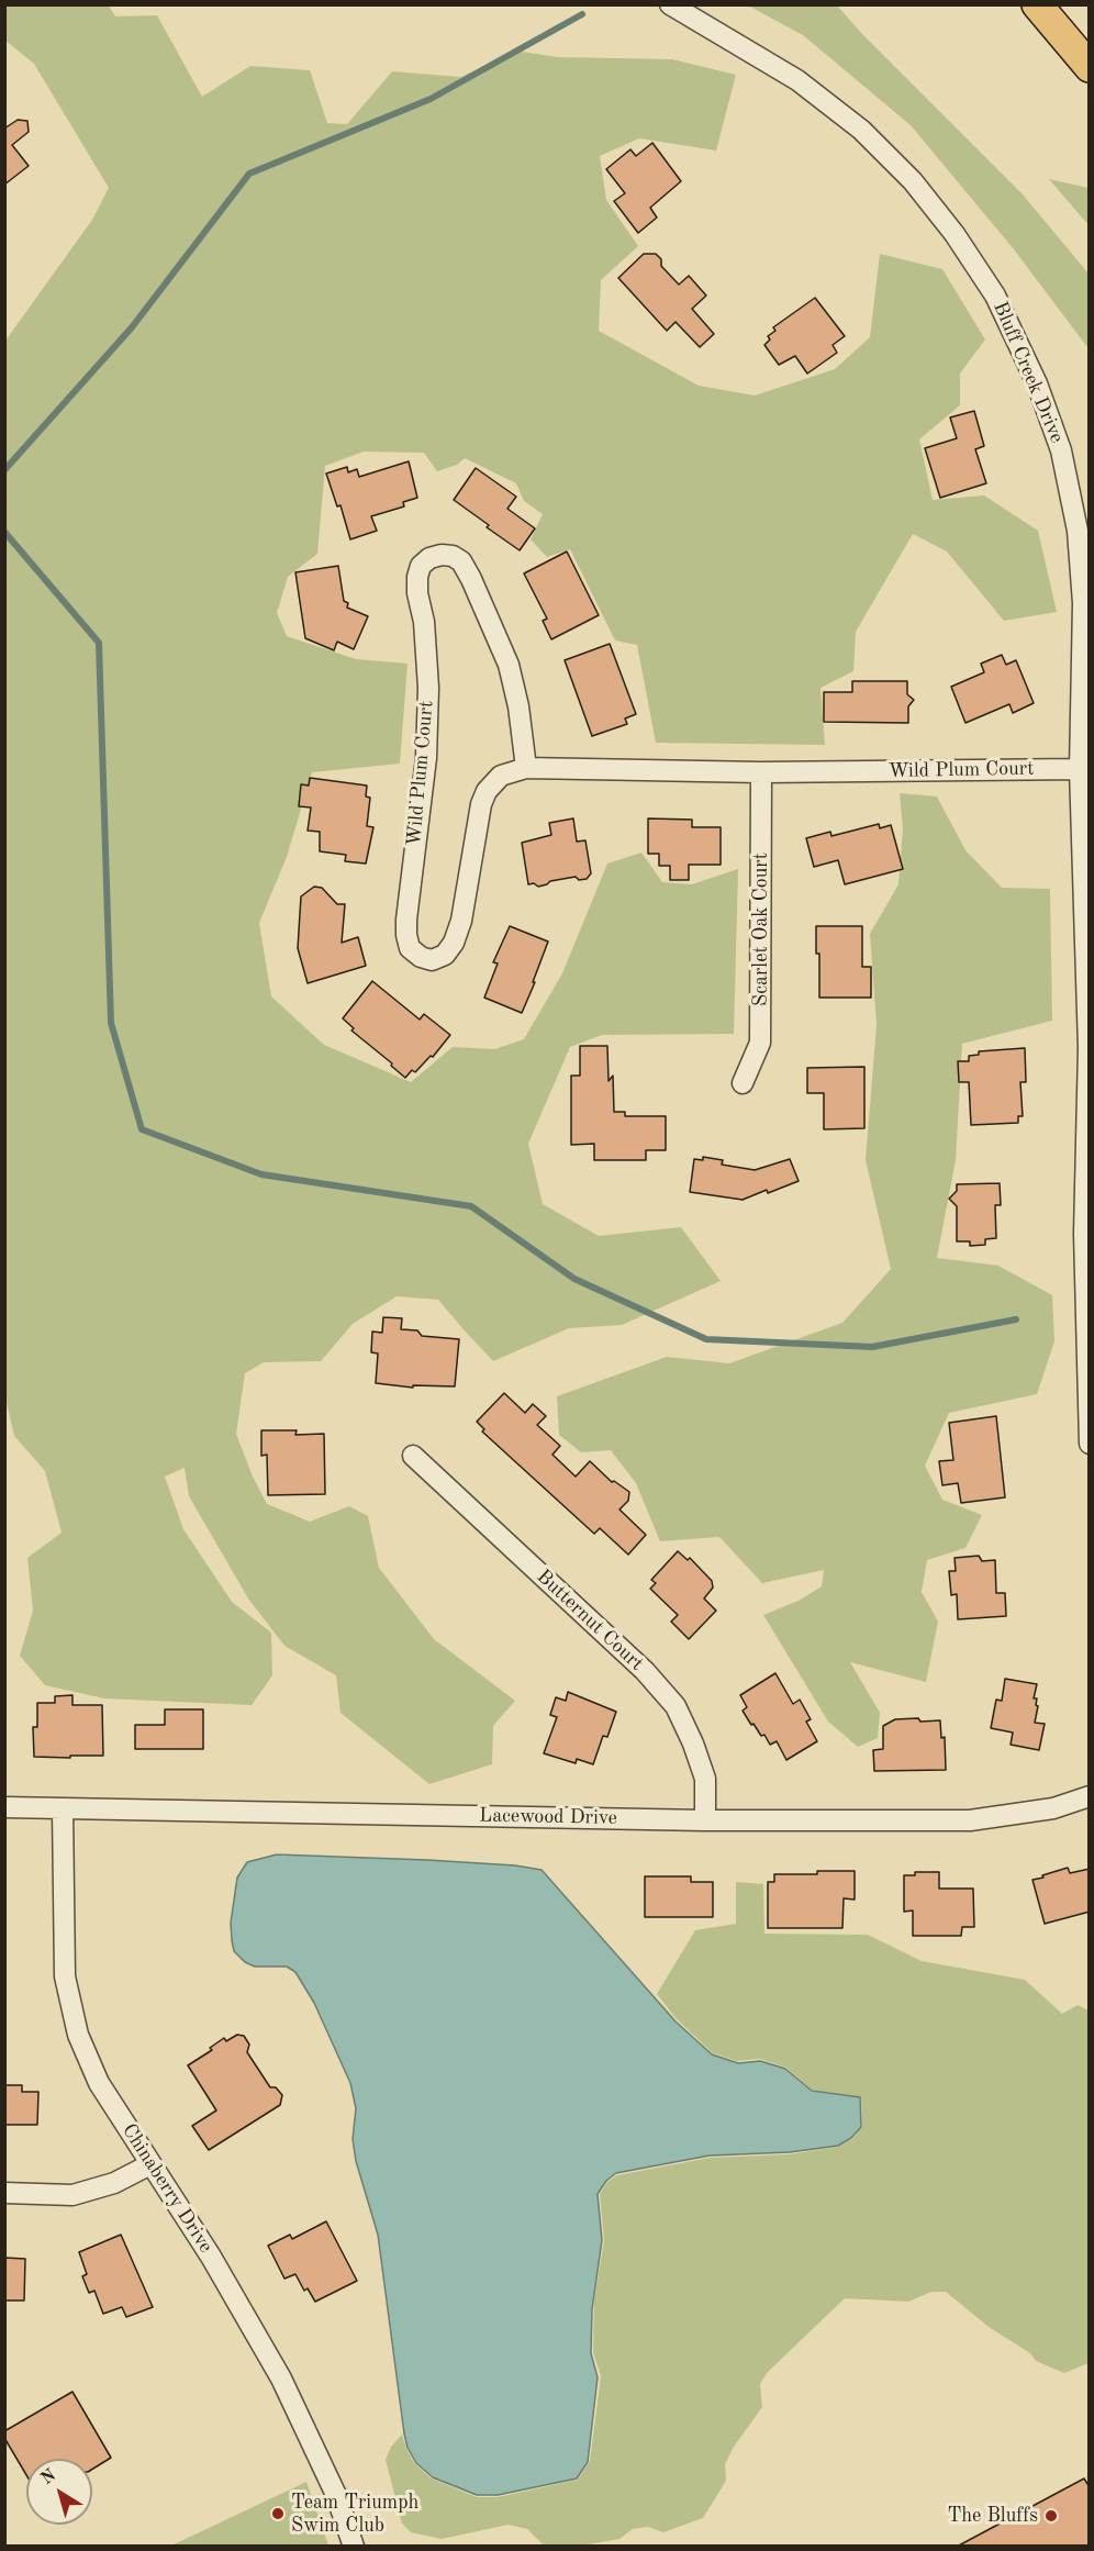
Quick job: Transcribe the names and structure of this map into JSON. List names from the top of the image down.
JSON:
{
  "streets": {
    "street": [
      "Bluff Creek Drive",
      "Wild Plum Court",
      "Scarlet Oak Court",
      "Butternut Court",
      "Lacewood Drive",
      "Chinaberry Drive"
    ]
  },
  "crossings": [
    ["Bluff Creek Drive", "Wild Plum Court"],
    ["Wild Plum Court", "Scarlet Oak Court"],
    ["Butternut Court", "Lacewood Drive"],
    ["Lacewood Drive", "Chinaberry Drive"]
  ],
  "places": ["Team Triumph Swim Club", "The Bluffs"],
  "north": "top left"
}
